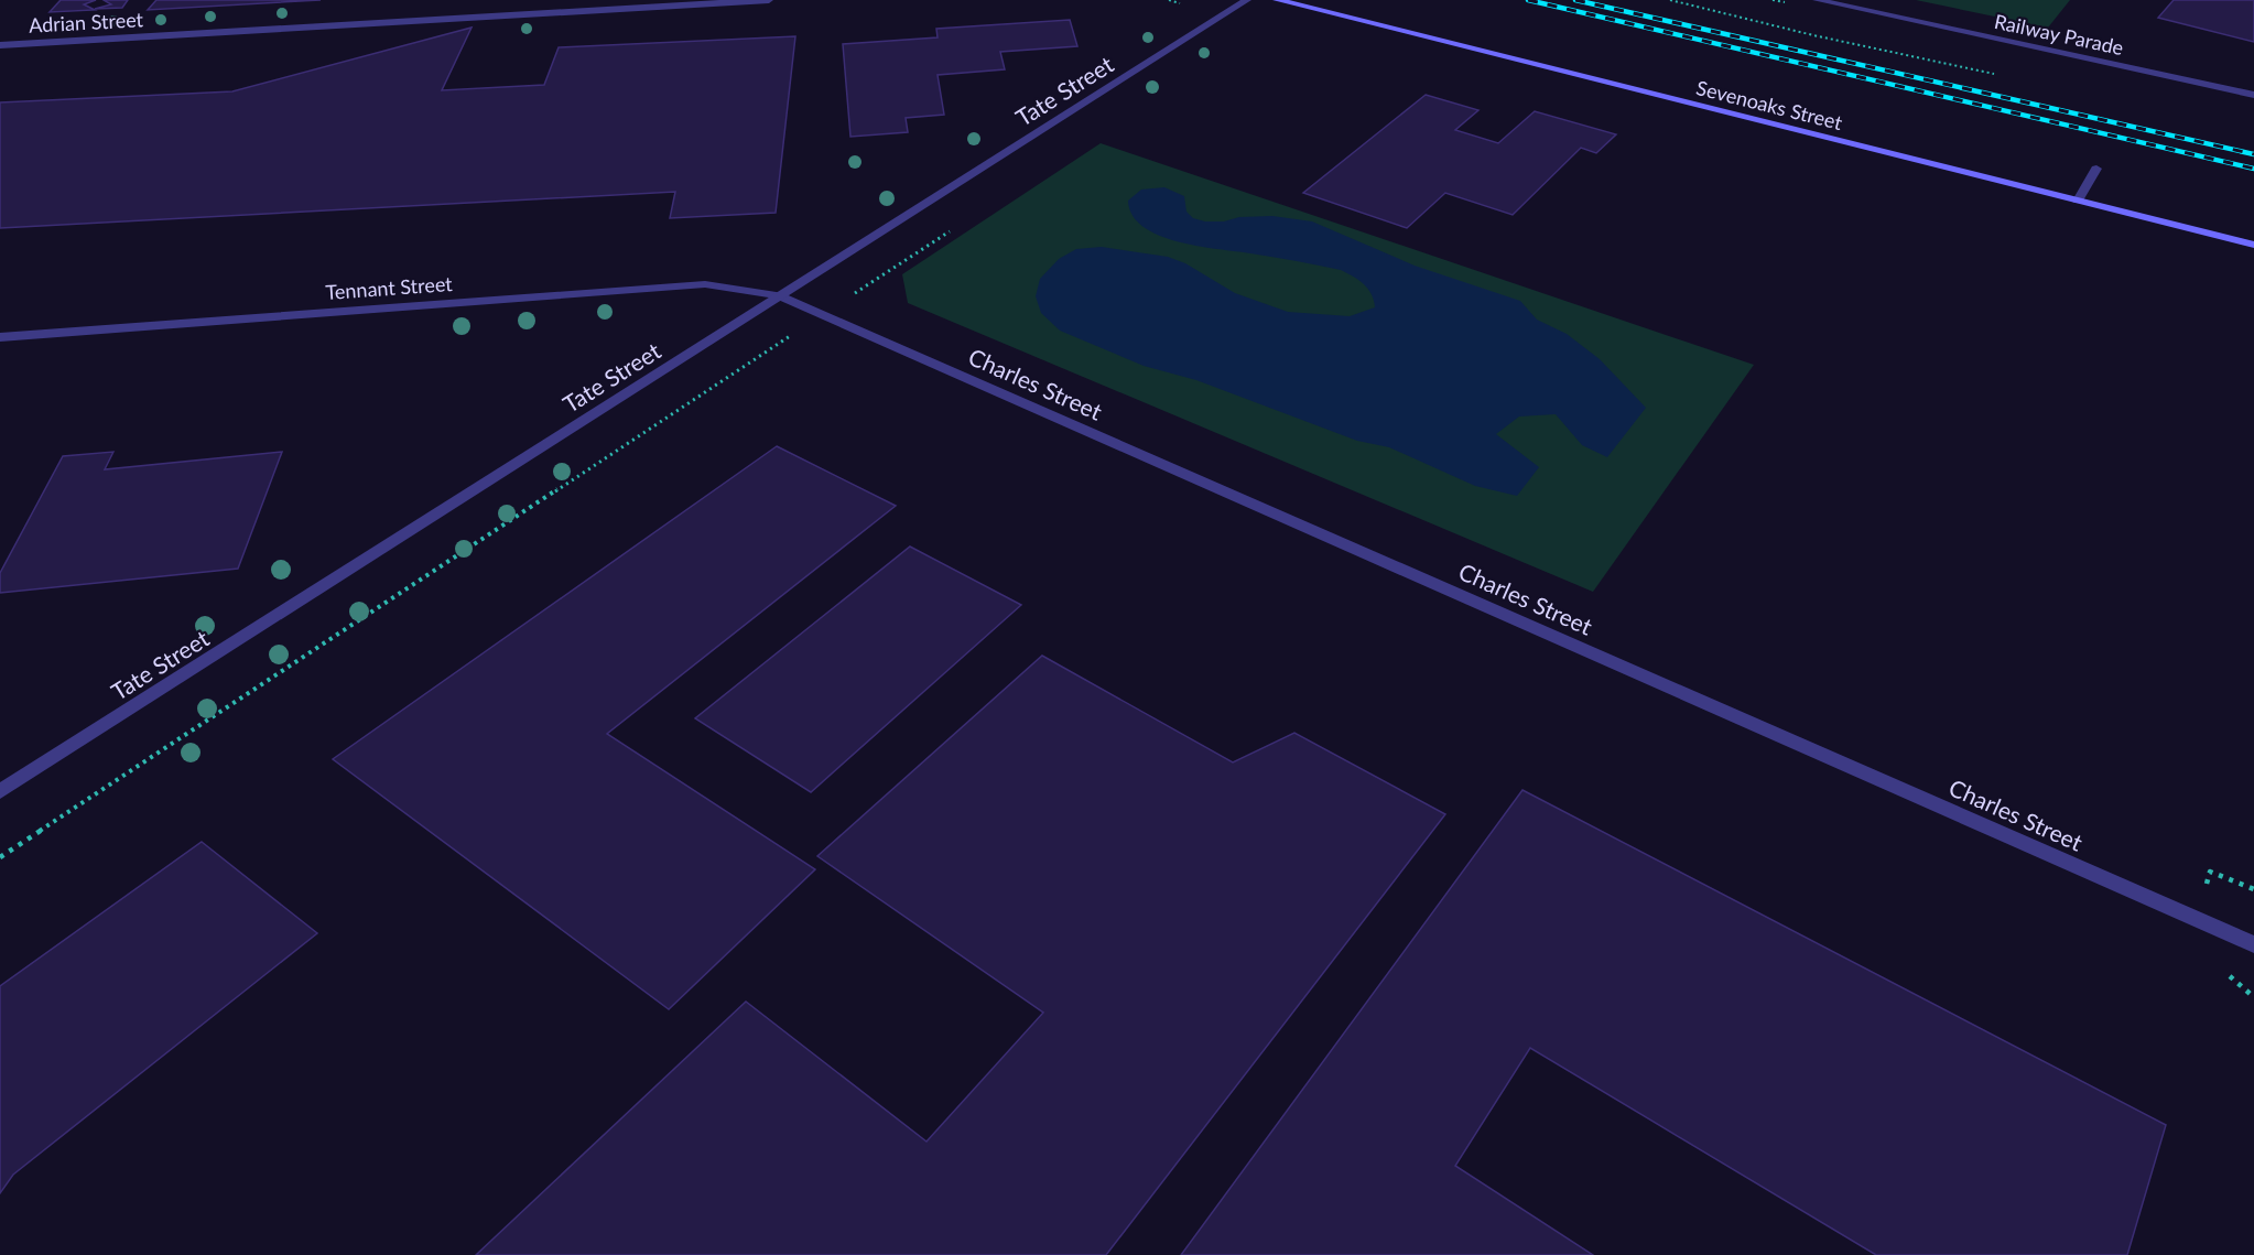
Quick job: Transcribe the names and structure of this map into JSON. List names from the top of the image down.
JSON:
{
  "streets": {
    "main road": ["Sevenoaks Street"],
    "street": [
      "Adrian Street",
      "Railway Parade",
      "Tate Street",
      "Tennant Street",
      "Charles Street"
    ]
  },
  "crossings": [
    ["Tate Street", "Tennant Street"],
    ["Tate Street", "Charles Street"],
    ["Tennant Street", "Charles Street"]
  ]
}
